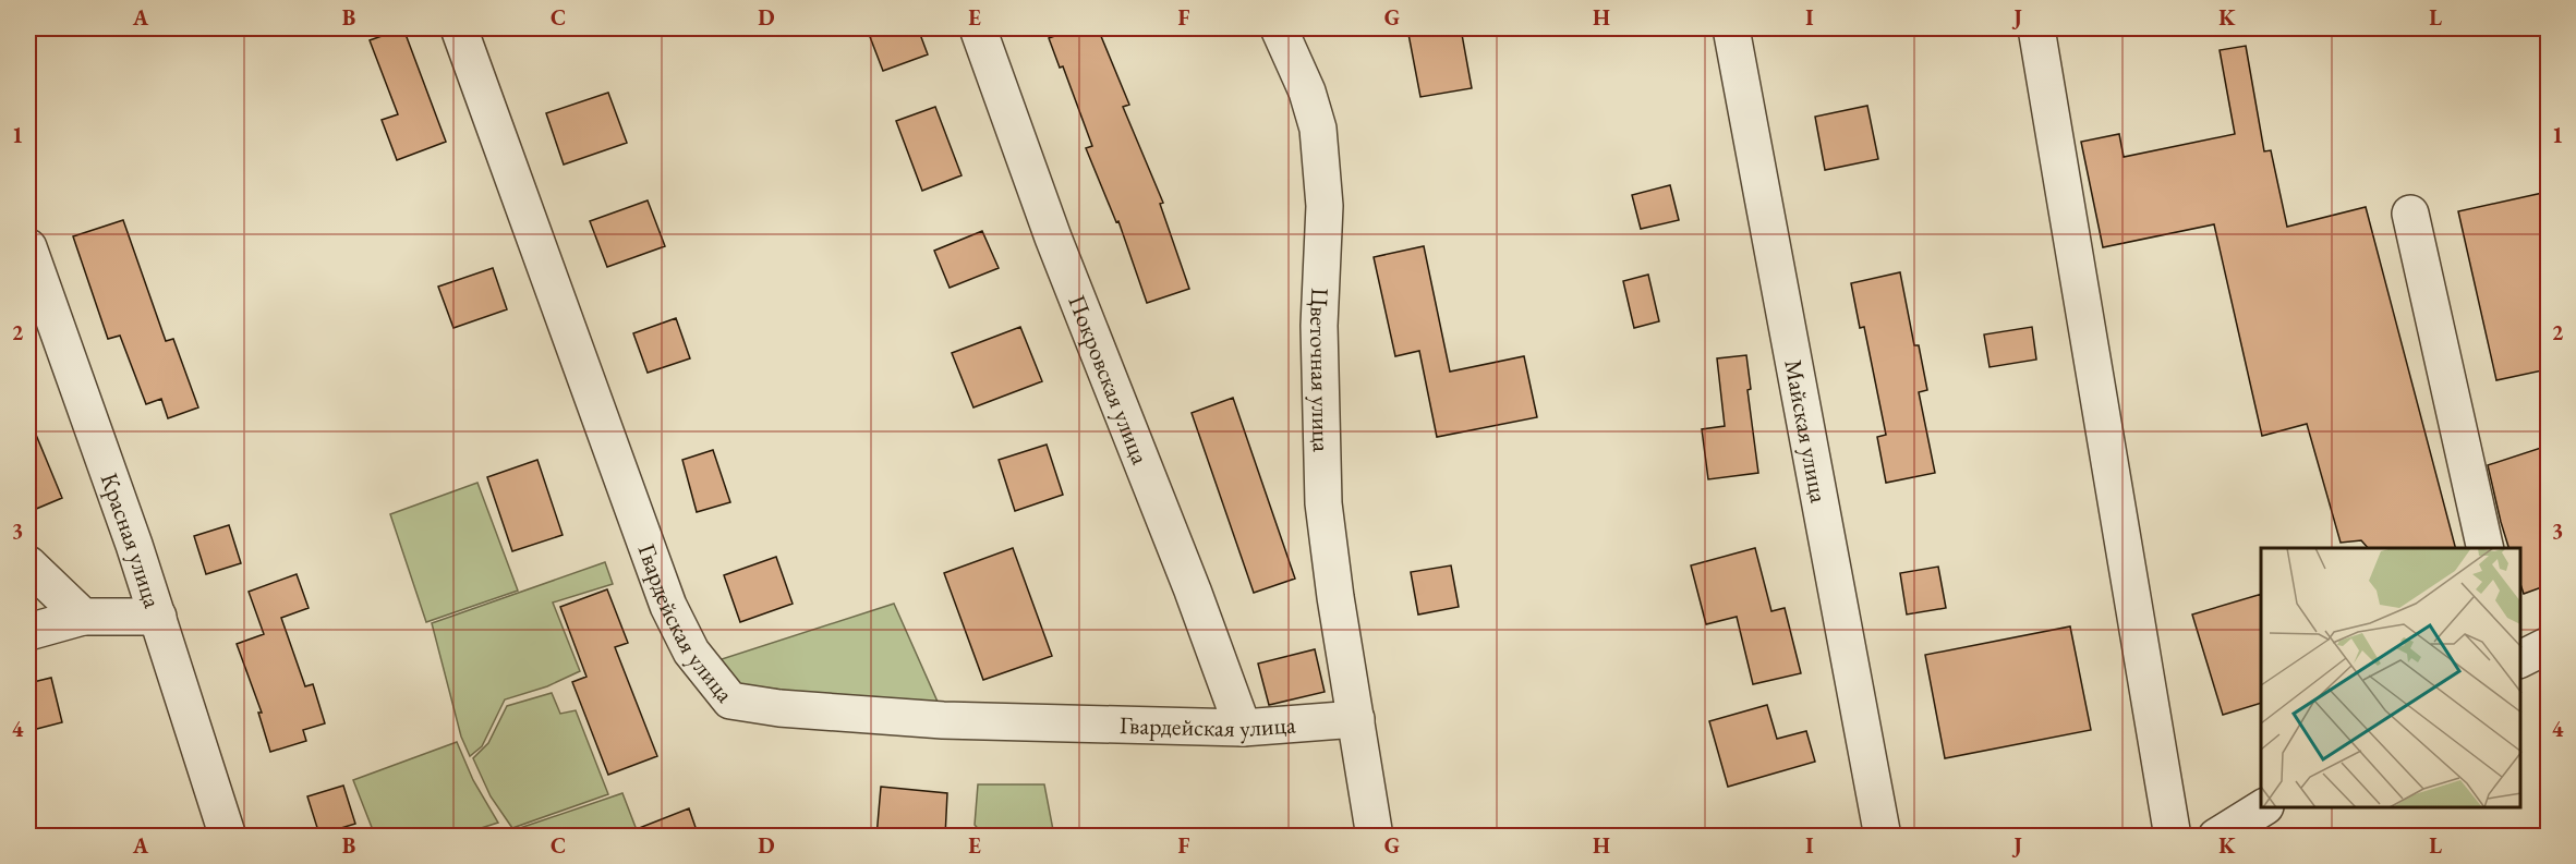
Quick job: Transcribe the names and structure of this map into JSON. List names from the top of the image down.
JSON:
{
  "streets": {
    "street": [
      "Цветочная улица",
      "Покровская улица",
      "Майская улица",
      "Красная улица",
      "Гвардейская улица"
    ]
  },
  "crossings": [
    ["Цветочная улица", "Гвардейская улица"],
    ["Покровская улица", "Гвардейская улица"]
  ],
  "grid": {
    "columns": [
      "A",
      "B",
      "C",
      "D",
      "E",
      "F",
      "G",
      "H",
      "I",
      "J",
      "K",
      "L"
    ],
    "rows": [
      "1",
      "2",
      "3",
      "4"
    ]
  }
}
